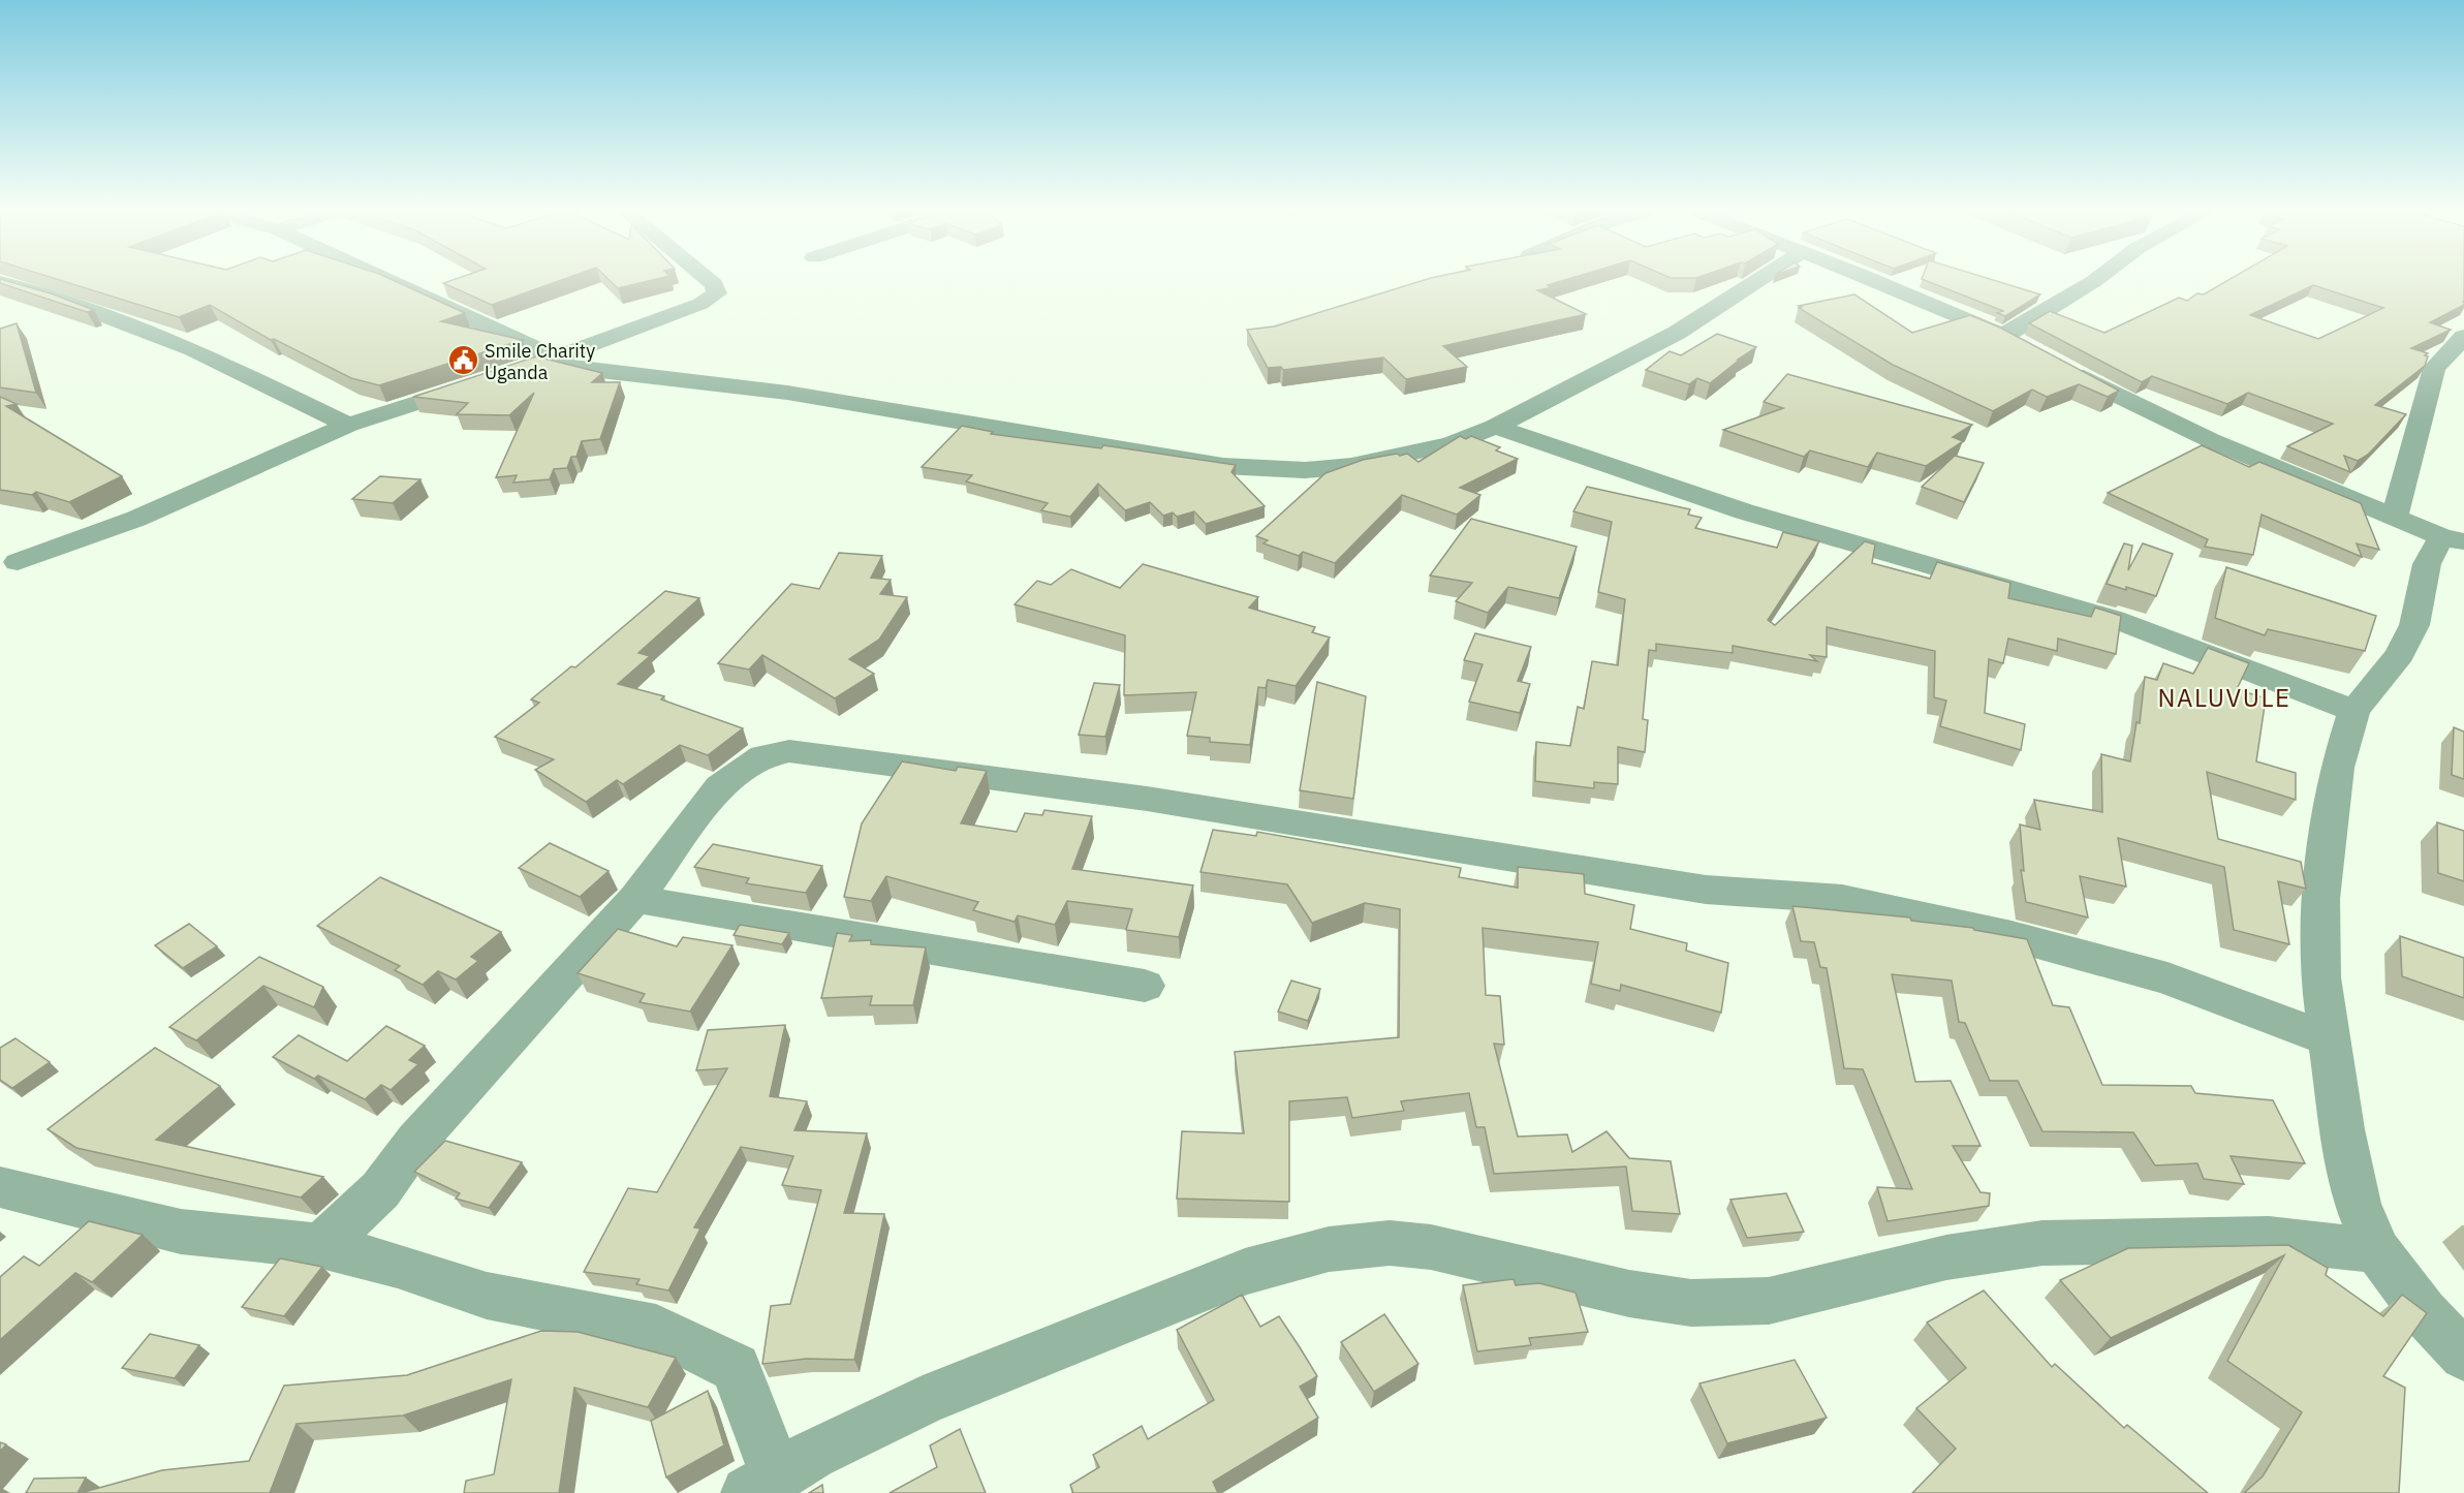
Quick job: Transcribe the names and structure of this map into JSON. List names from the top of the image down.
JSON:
{
  "districts": ["NALUVULE"],
  "places": {
    "public building": ["Smile Charity Uganda"]
  }
}
